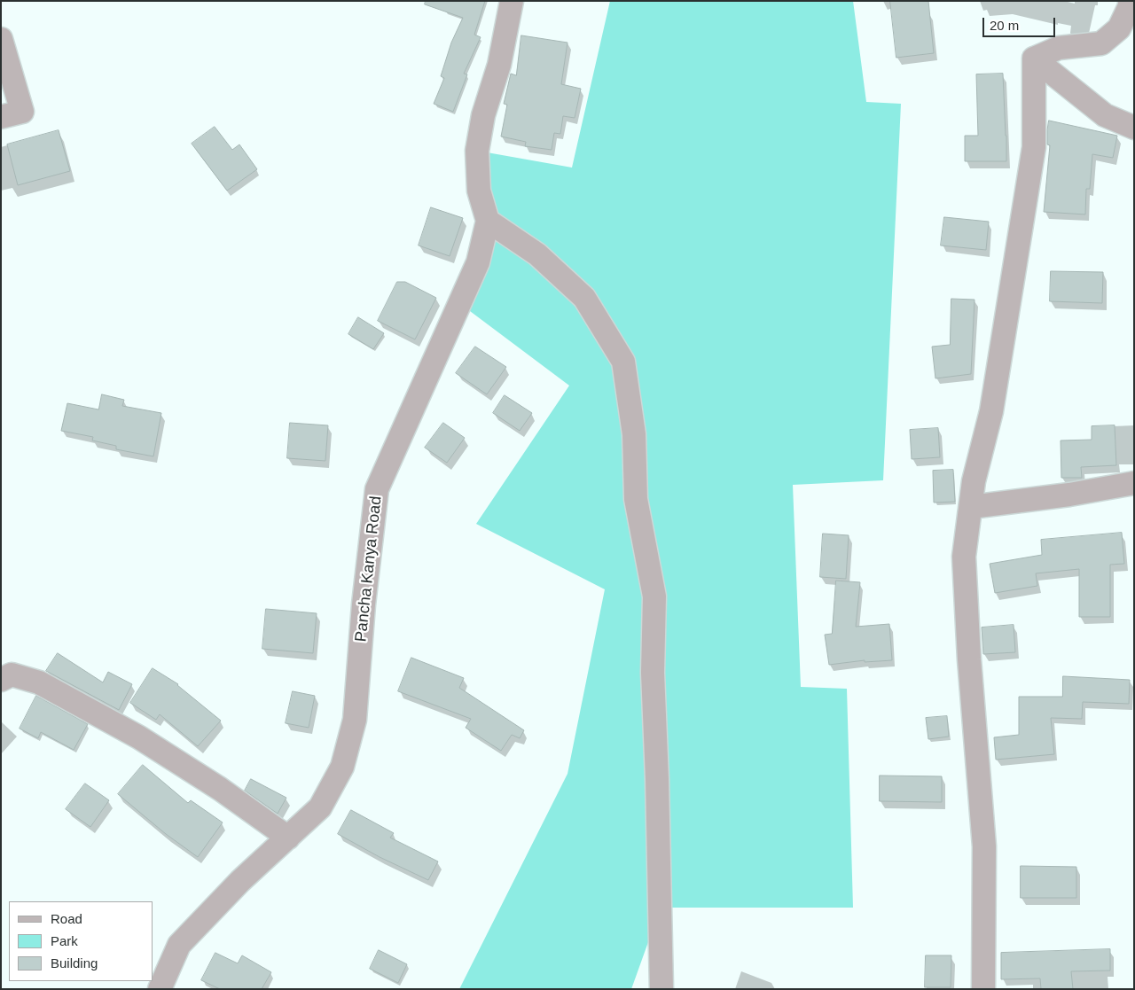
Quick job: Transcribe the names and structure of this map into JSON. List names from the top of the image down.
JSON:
{
  "streets": {
    "street": ["Pancha Kanya Road"]
  },
  "legend": ["Road", "Park", "Building"],
  "scale_bar": "20 m"
}
